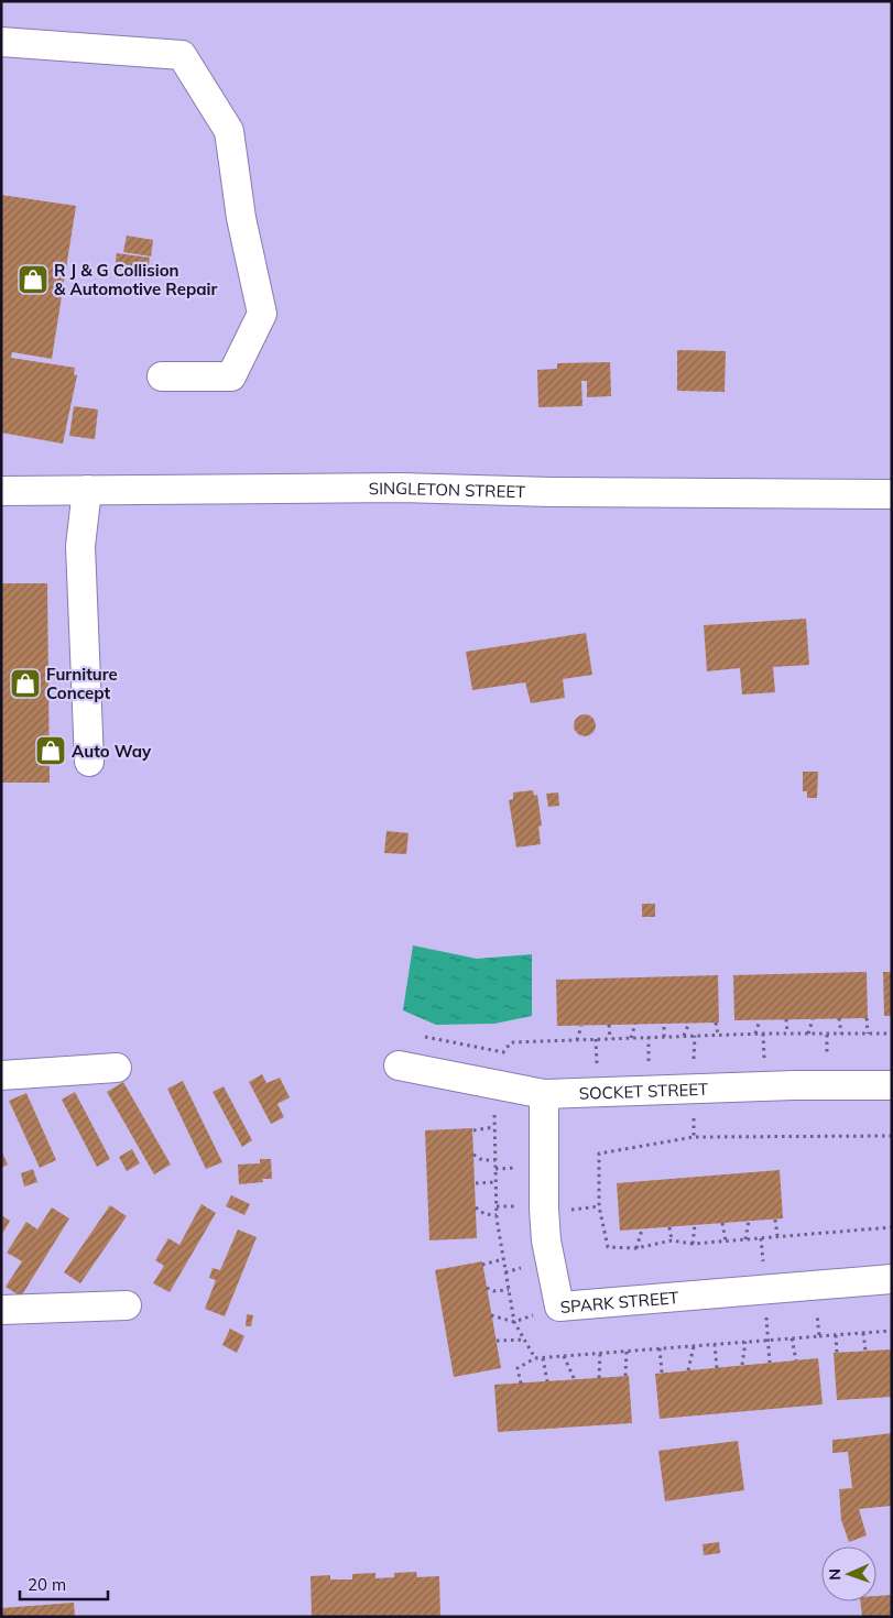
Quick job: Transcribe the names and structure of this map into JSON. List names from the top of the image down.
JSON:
{
  "streets": {
    "street": ["SINGLETON STREET", "SOCKET STREET", "SPARK STREET"]
  },
  "crossings": [
    ["SOCKET STREET", "SPARK STREET"]
  ],
  "places": {
    "shop": ["R J & G Collision & Automotive Repair", "Furniture Concept", "Auto Way"]
  },
  "scale_bar": "20 m",
  "north": "left"
}
